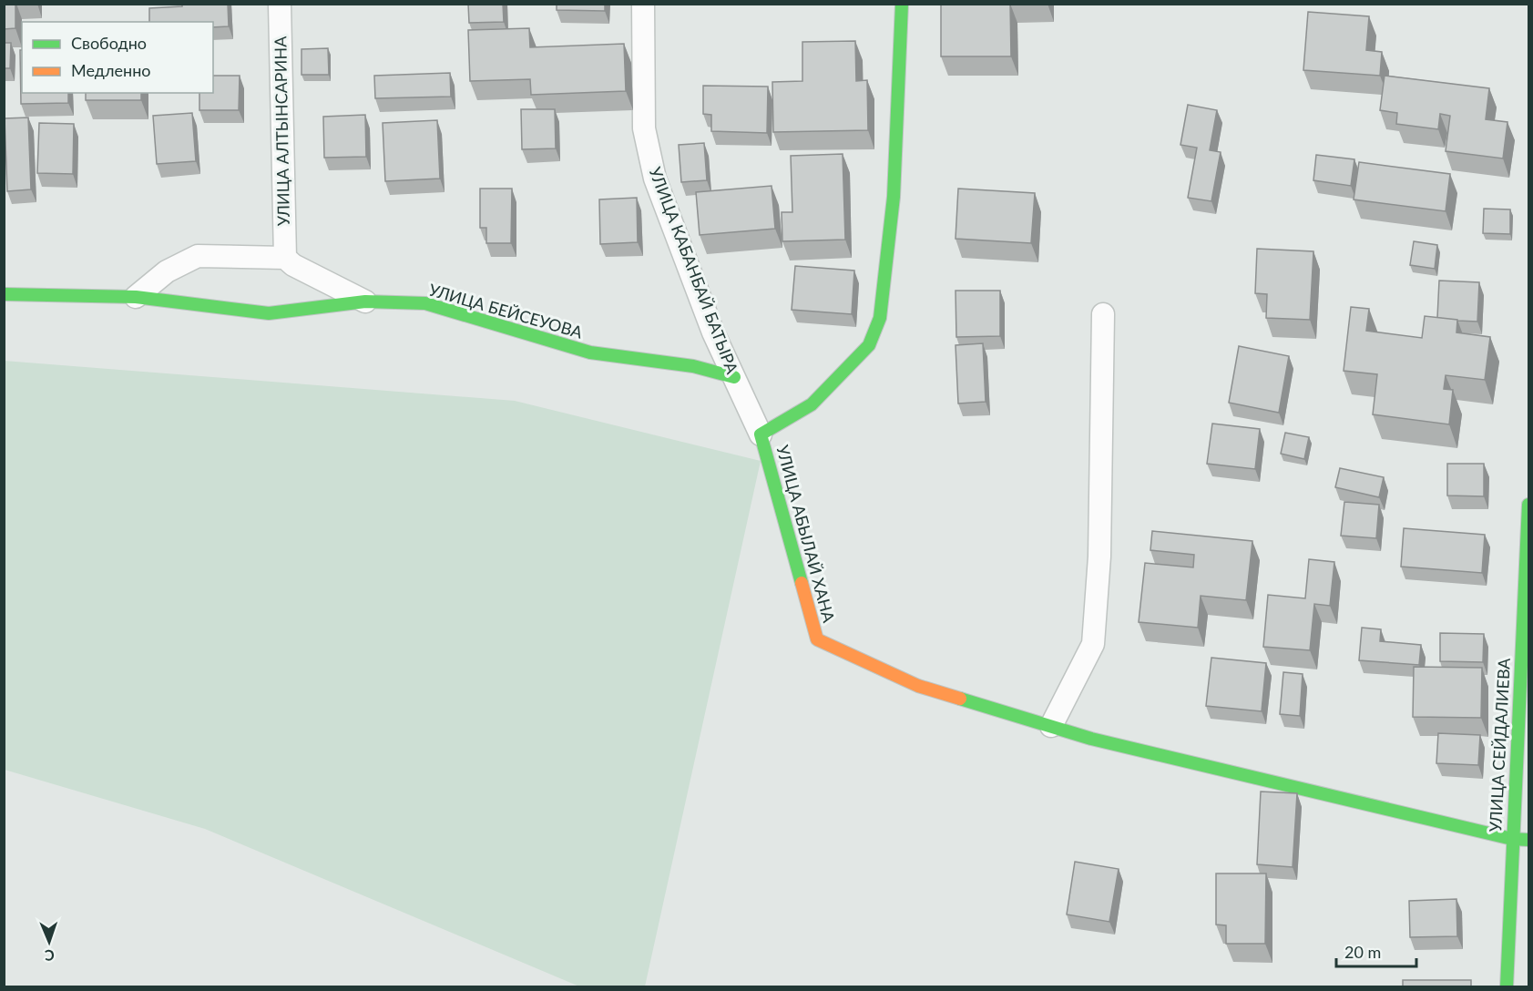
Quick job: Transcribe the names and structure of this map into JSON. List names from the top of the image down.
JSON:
{
  "streets": {
    "street": [
      "УЛИЦА АЛТЫНСАРИНА",
      "УЛИЦА КАБАНБАЙ БАТЫРА",
      "УЛИЦА БЕЙСЕУОВА",
      "УЛИЦА АБЫЛАЙ ХАНА",
      "УЛИЦА СЕЙДАЛИЕВА"
    ]
  },
  "crossings": [
    ["УЛИЦА КАБАНБАЙ БАТЫРА", "УЛИЦА БЕЙСЕУОВА"],
    ["УЛИЦА КАБАНБАЙ БАТЫРА", "УЛИЦА АБЫЛАЙ ХАНА"],
    ["УЛИЦА АБЫЛАЙ ХАНА", "УЛИЦА СЕЙДАЛИЕВА"]
  ],
  "legend": ["Свободно", "Медленно"],
  "scale_bar": "20 m",
  "north": "bottom"
}
